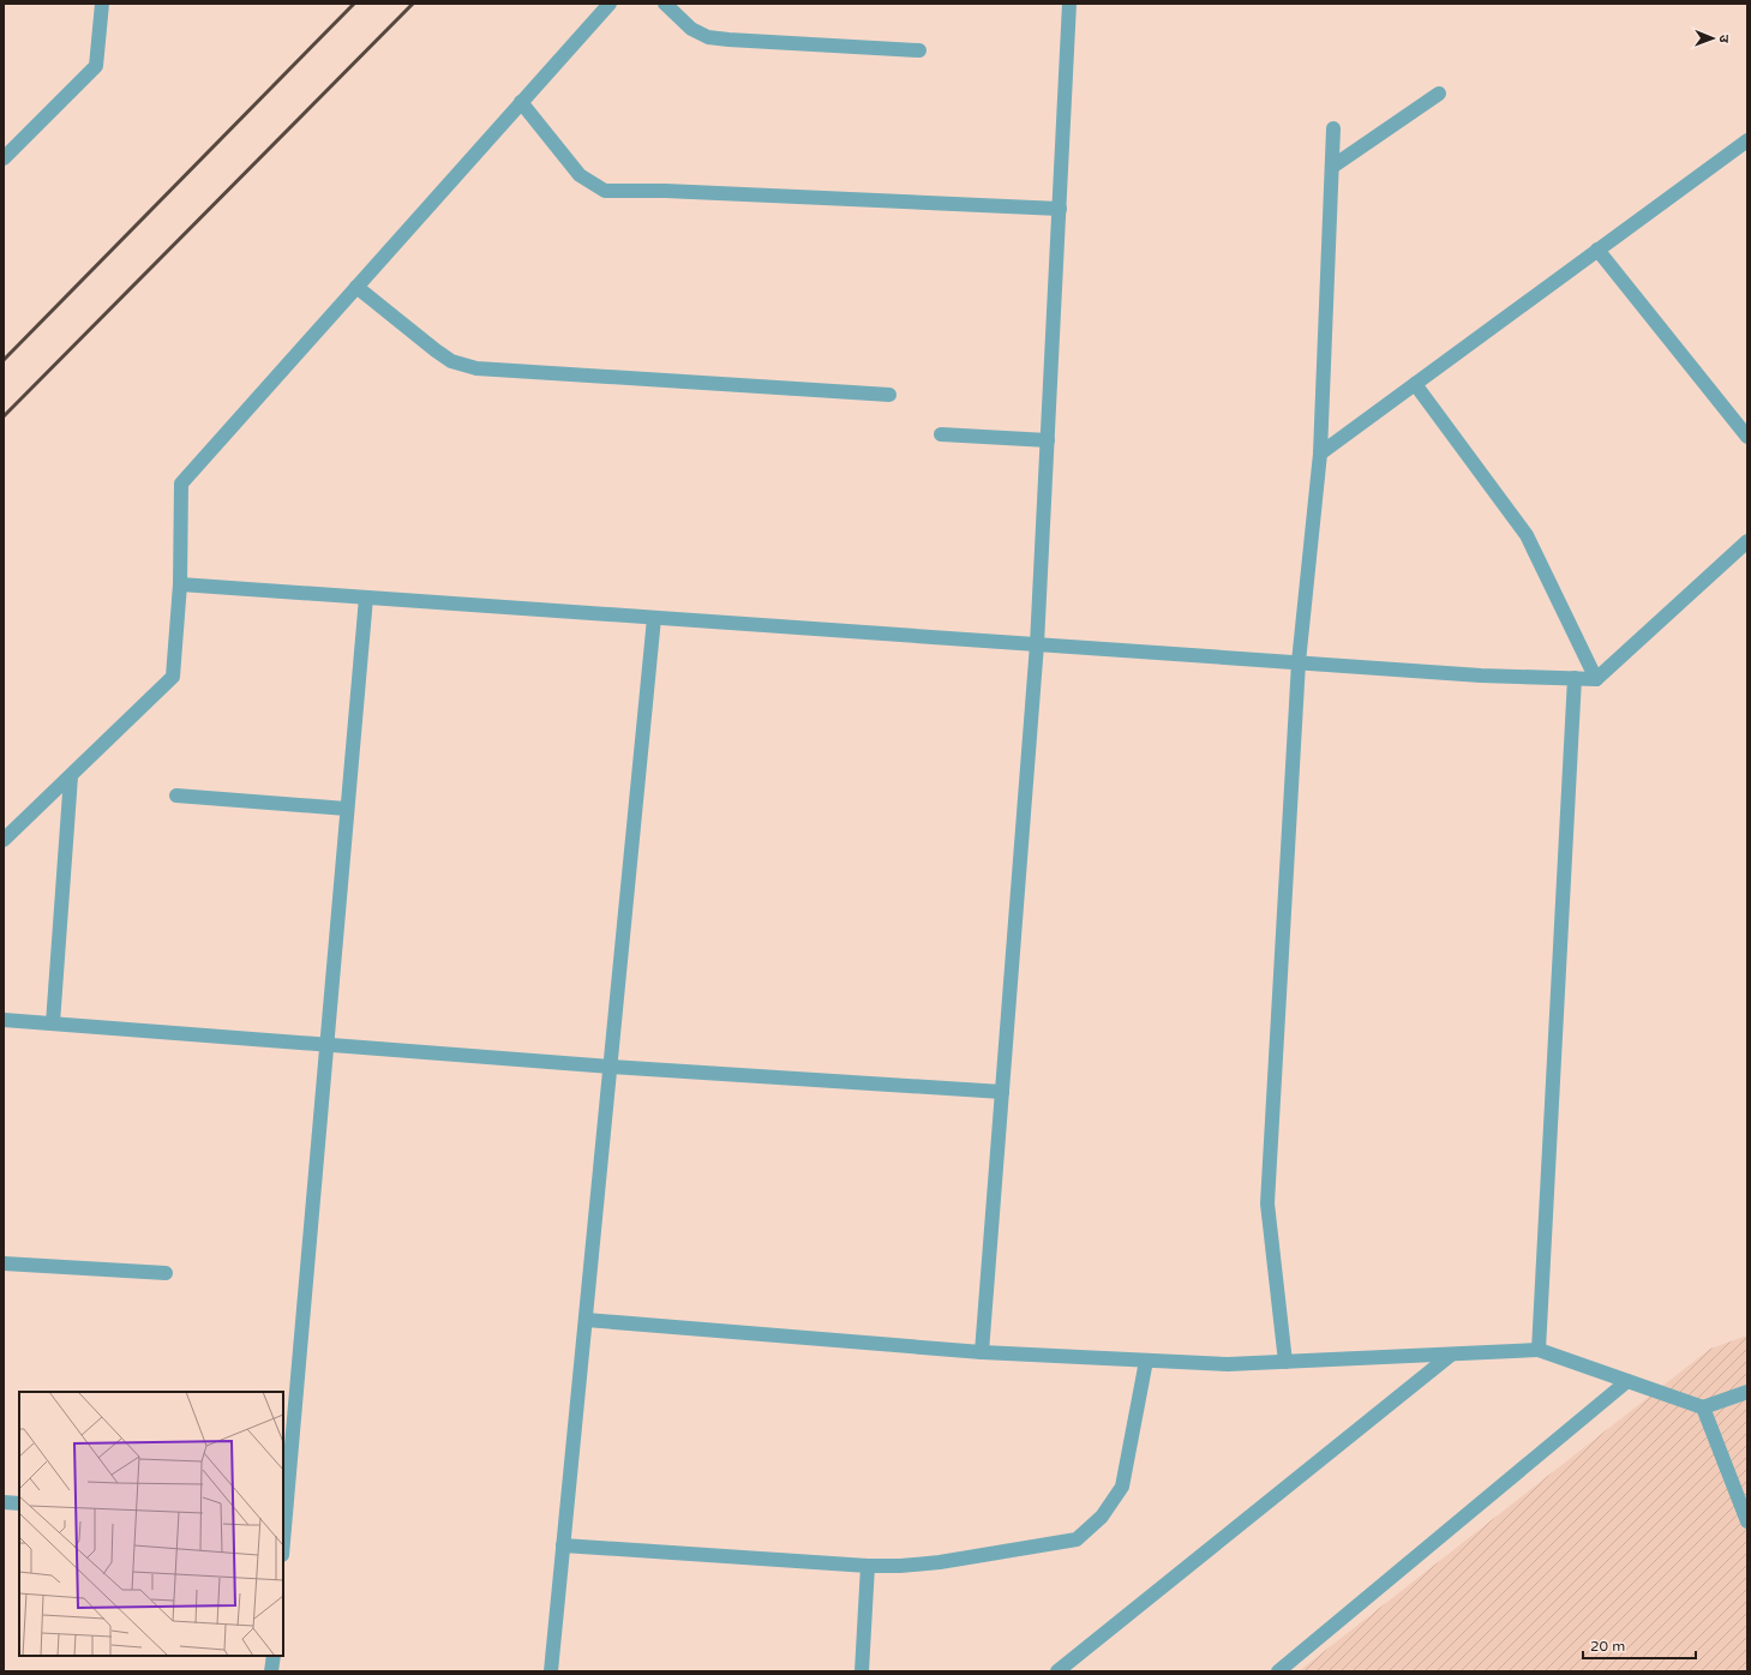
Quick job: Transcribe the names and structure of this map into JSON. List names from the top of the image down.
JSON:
{
  "scale_bar": "20 m",
  "north": "right"
}
